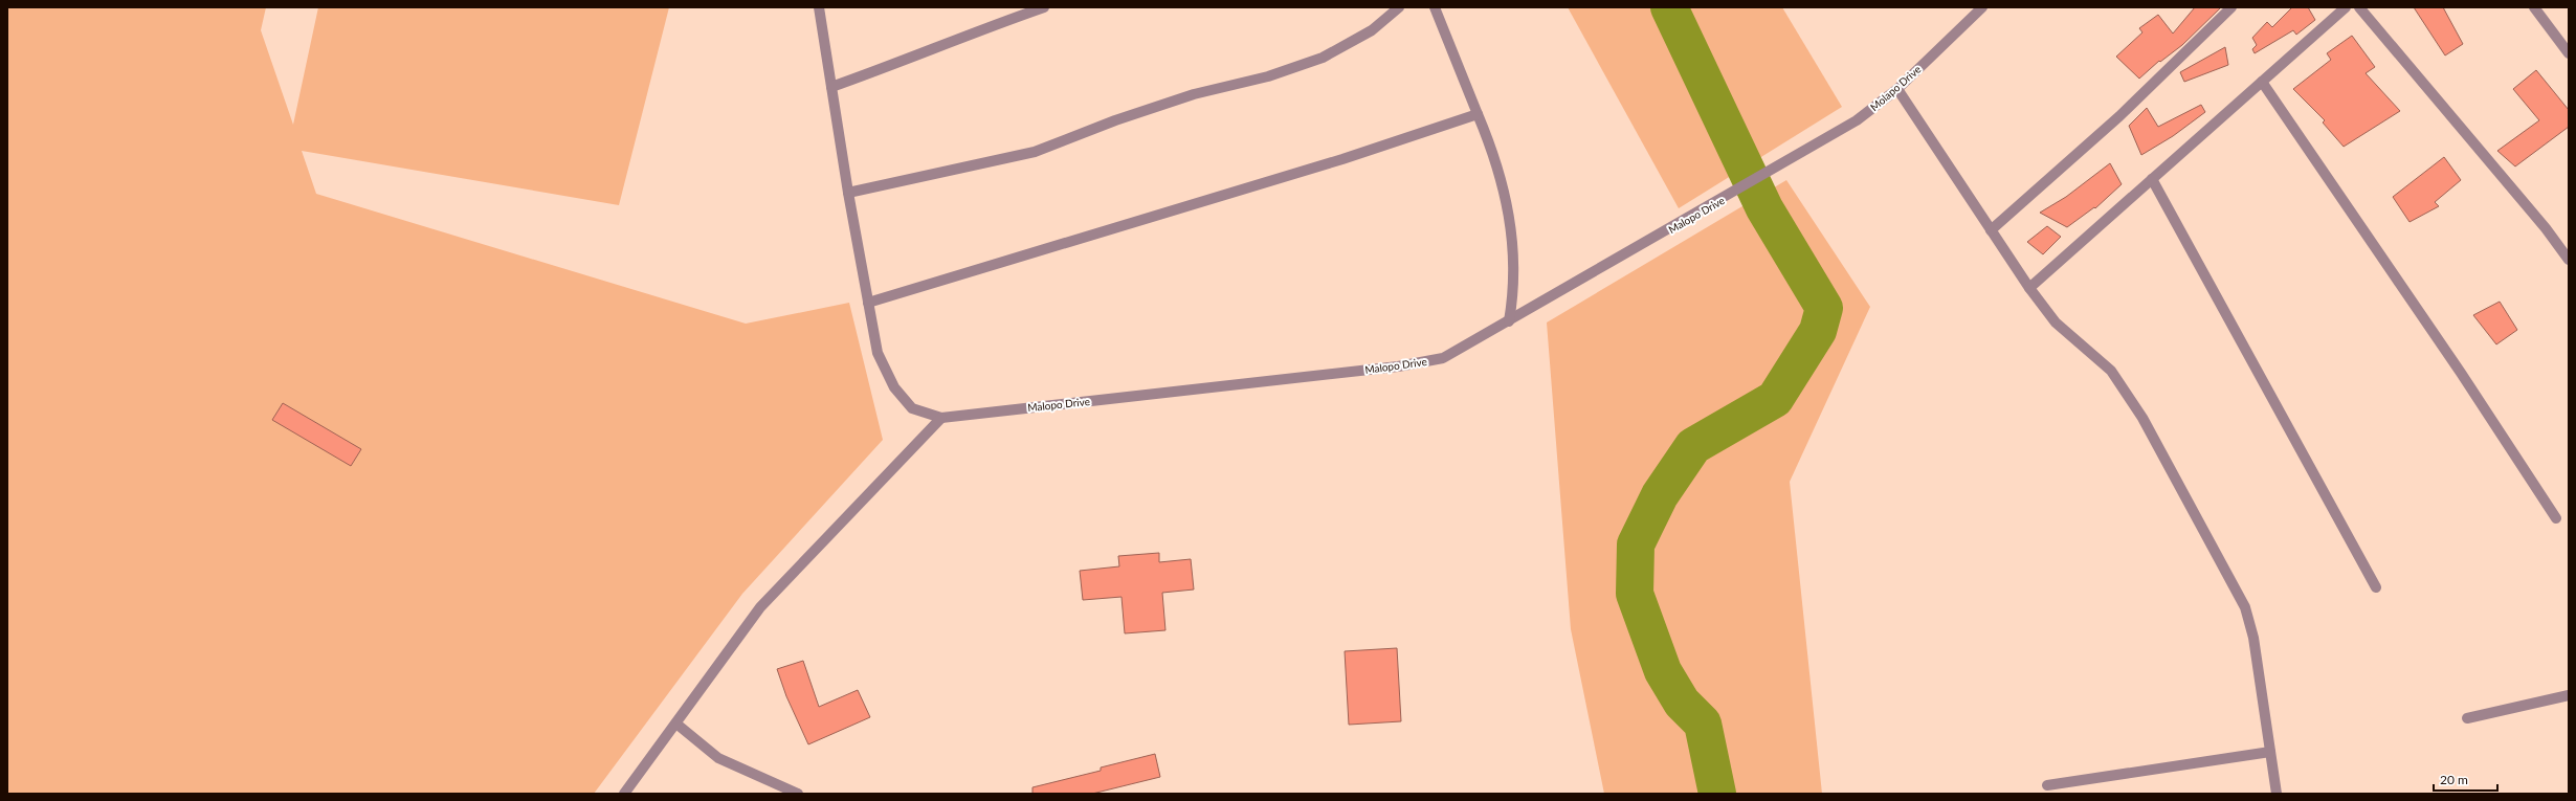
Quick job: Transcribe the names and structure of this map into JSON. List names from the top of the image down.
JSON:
{
  "streets": {
    "street": ["Molapo Drive", "Malopo Drive"]
  },
  "crossings": [
    ["Molapo Drive", "Malopo Drive"]
  ],
  "scale_bar": "20 m"
}
